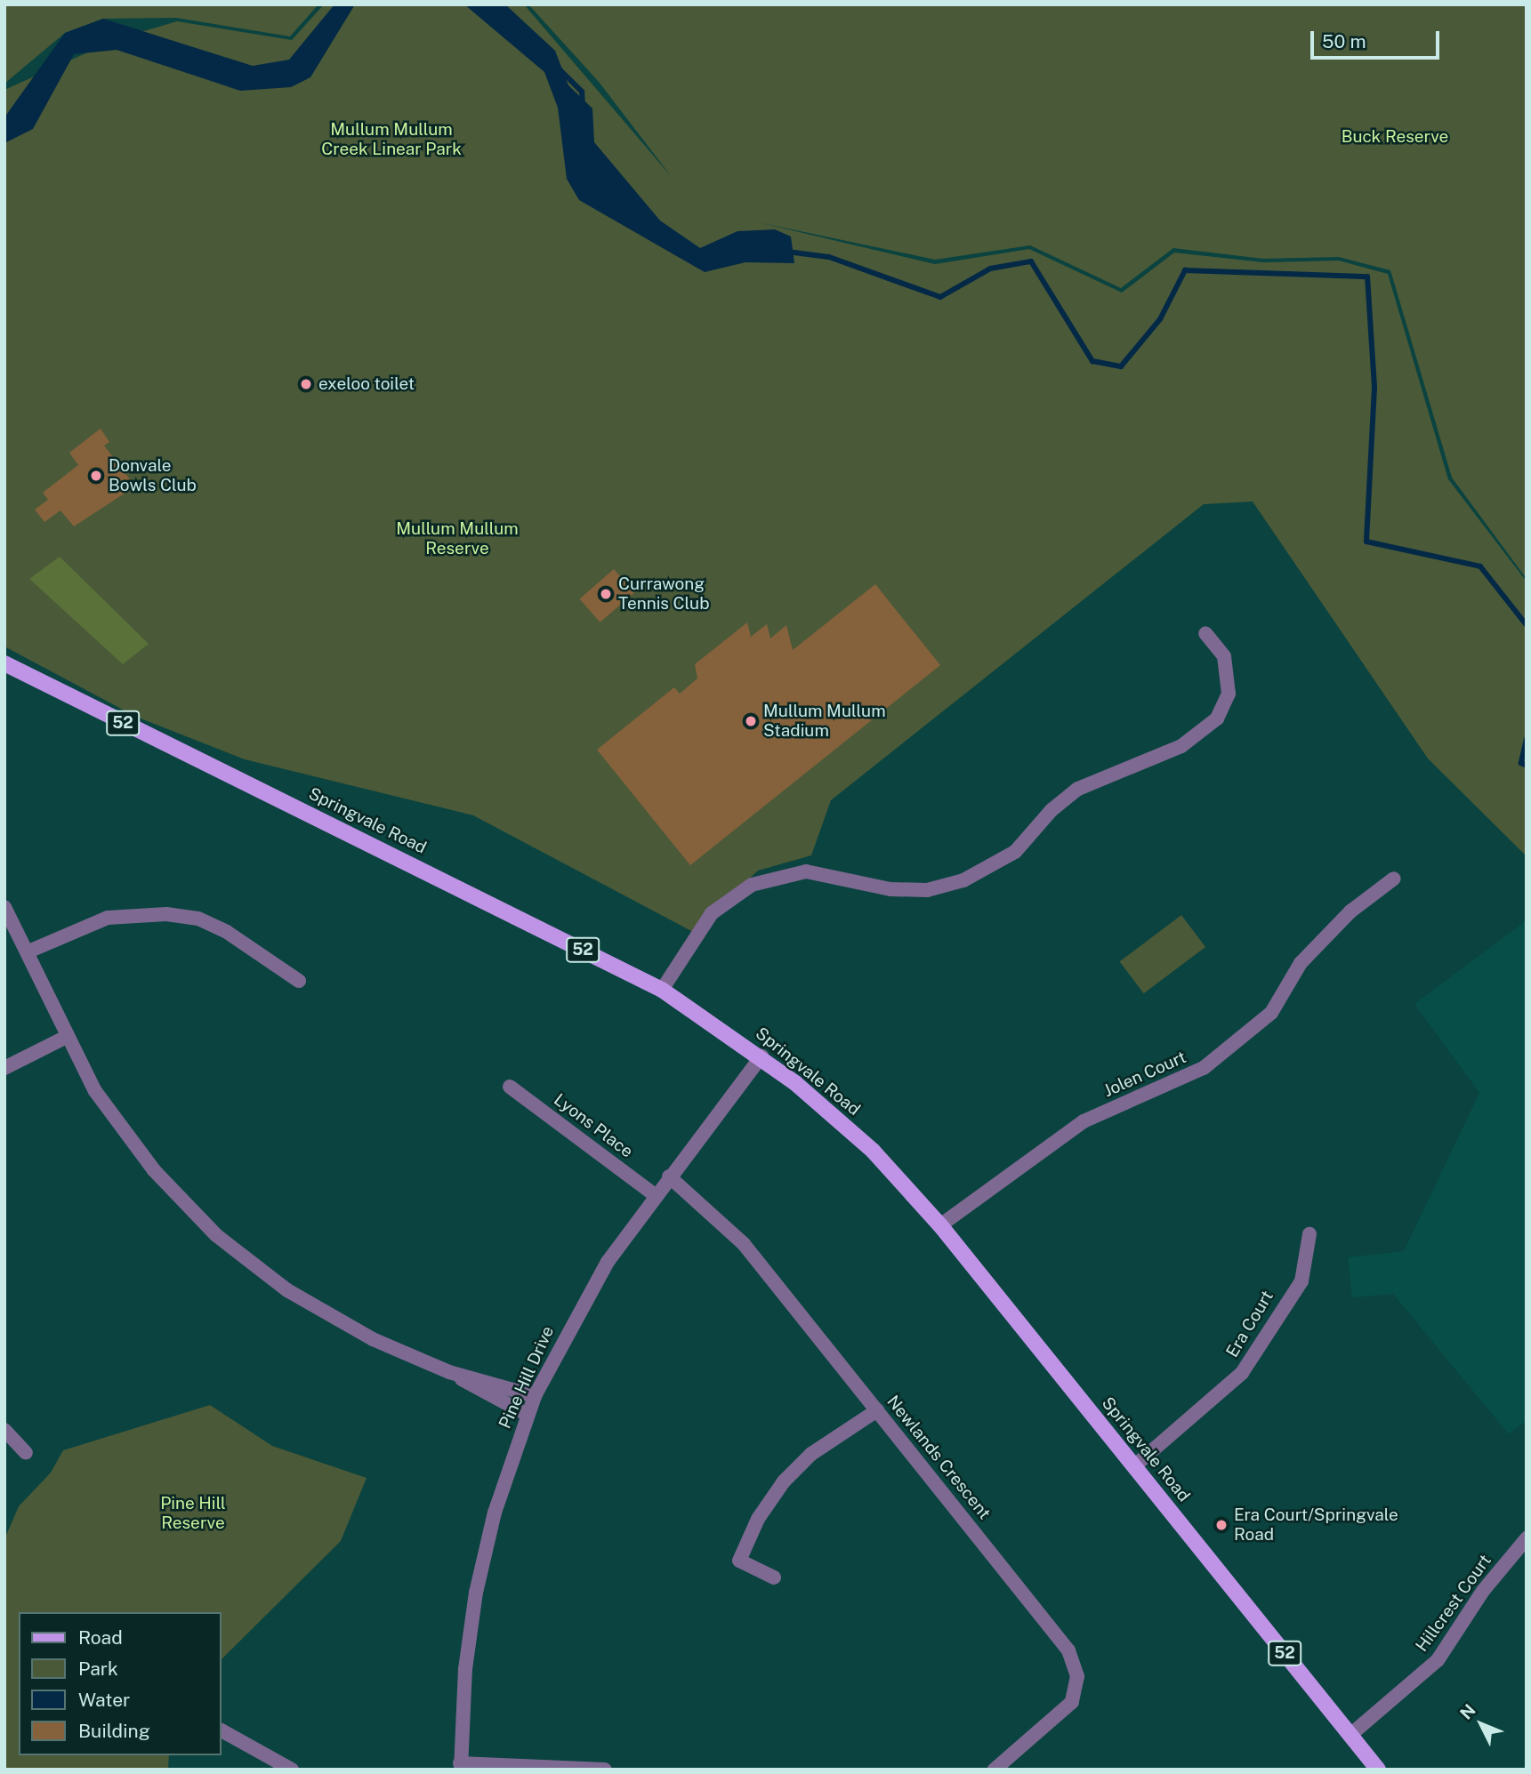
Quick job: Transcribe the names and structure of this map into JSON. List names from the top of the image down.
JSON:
{
  "streets": {
    "main road": ["52", "Springvale Road"],
    "street": [
      "Jolen Court",
      "Lyons Place",
      "Era Court",
      "Pine Hill Drive",
      "Newlands Crescent",
      "Hillcrest Court"
    ]
  },
  "crossings": [
    ["Springvale Road", "Jolen Court"],
    ["Springvale Road", "Era Court"],
    ["Springvale Road", "Pine Hill Drive"],
    ["Springvale Road", "Hillcrest Court"],
    ["Lyons Place", "Pine Hill Drive"],
    ["Pine Hill Drive", "Newlands Crescent"]
  ],
  "parks": [
    "Mullum Mullum Creek Linear Park",
    "Buck Reserve",
    "Mullum Mullum Reserve",
    "Pine Hill Reserve"
  ],
  "places": [
    "exeloo toilet",
    "Donvale Bowls Club",
    "Currawong Tennis Club",
    "Mullum Mullum Stadium",
    "Era Court/Springvale Road"
  ],
  "legend": [
    "Road",
    "Park",
    "Water",
    "Building"
  ],
  "scale_bar": "50 m",
  "north": "top left"
}
